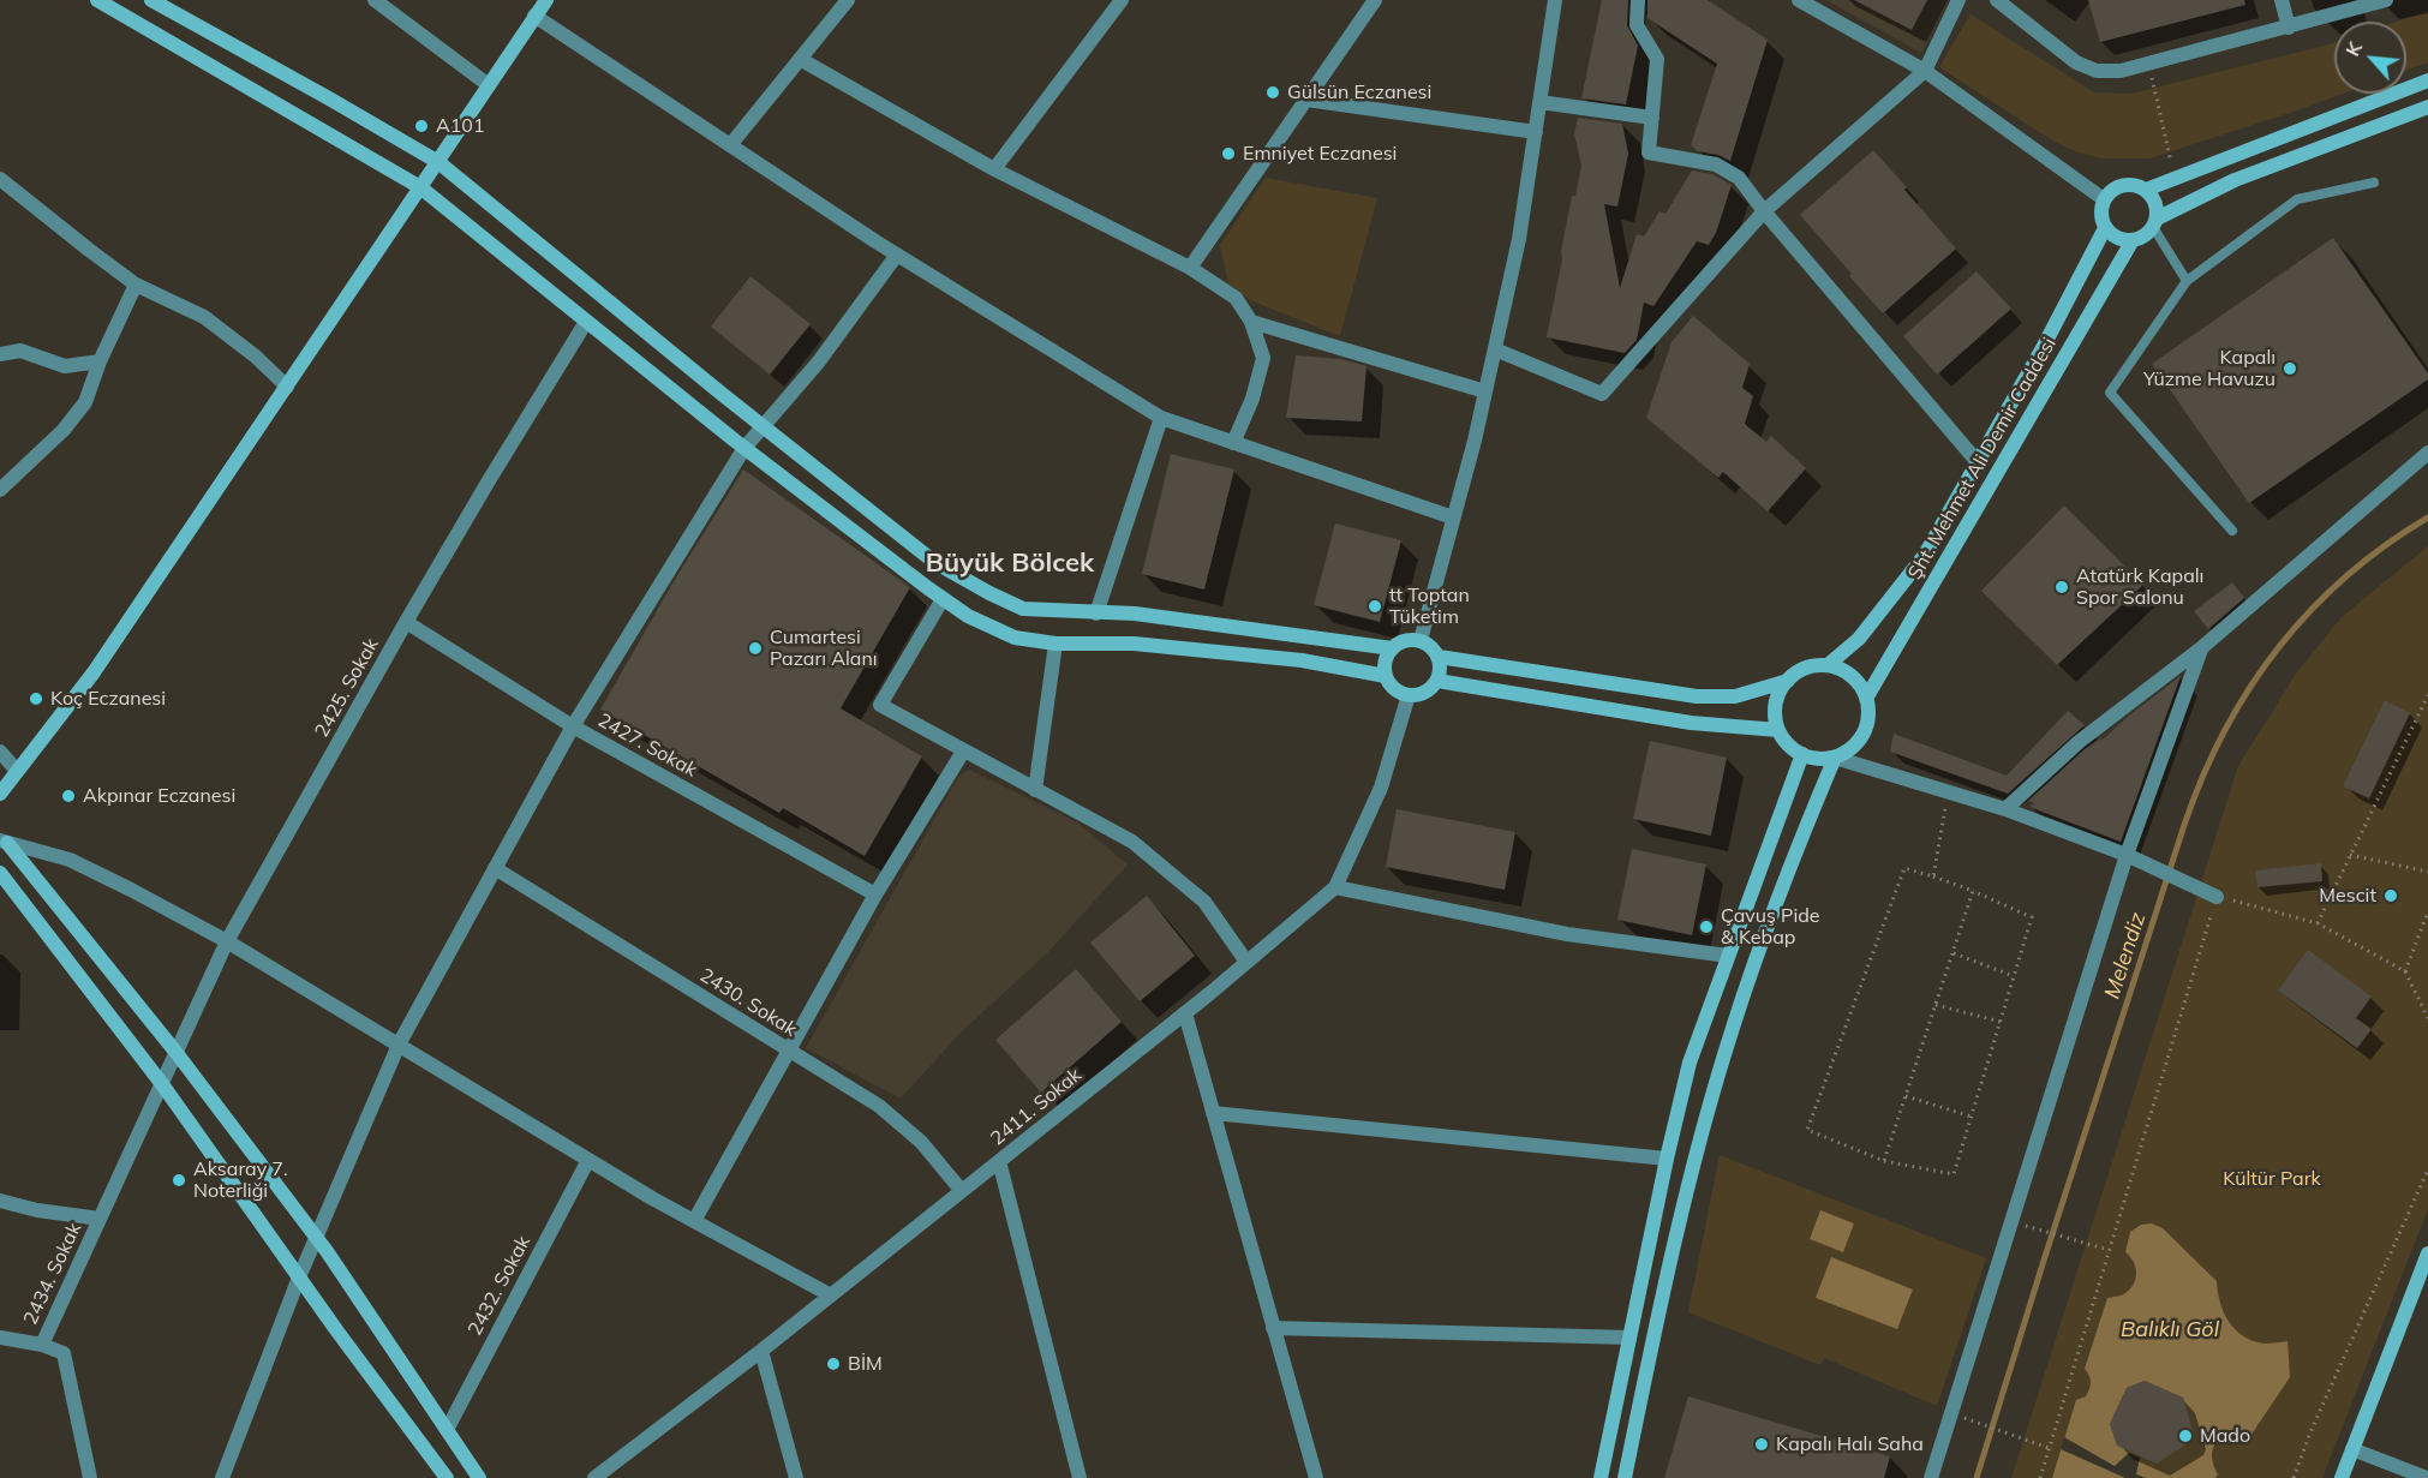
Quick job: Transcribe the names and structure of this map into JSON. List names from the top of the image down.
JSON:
{
  "streets": {
    "main road": ["Şht. Mehmet Ali Demir Caddesi"],
    "street": [
      "2425. Sokak",
      "2427. Sokak",
      "2430. Sokak",
      "2411. Sokak",
      "2434. Sokak",
      "2432. Sokak"
    ]
  },
  "crossings": [
    ["2425. Sokak", "2427. Sokak"],
    ["2425. Sokak", "2434. Sokak"],
    ["2430. Sokak", "2411. Sokak"]
  ],
  "districts": ["Büyük Bölcek"],
  "water": ["Melendiz", "Balıklı Göl"],
  "parks": ["Kültür Park"],
  "places": [
    "Gülsün Eczanesi",
    "A101",
    "Emniyet Eczanesi",
    "Kapalı Yüzme Havuzu",
    "Atatürk Kapalı Spor Salonu",
    "tt Toptan Tüketim",
    "Cumartesi Pazarı Alanı",
    "Koç Eczanesi",
    "Akpınar Eczanesi",
    "Mescit",
    "Çavuş Pide & Kebap",
    "Aksaray 7. Noterliği",
    "BİM",
    "Mado",
    "Kapalı Halı Saha"
  ],
  "north": "top left"
}
